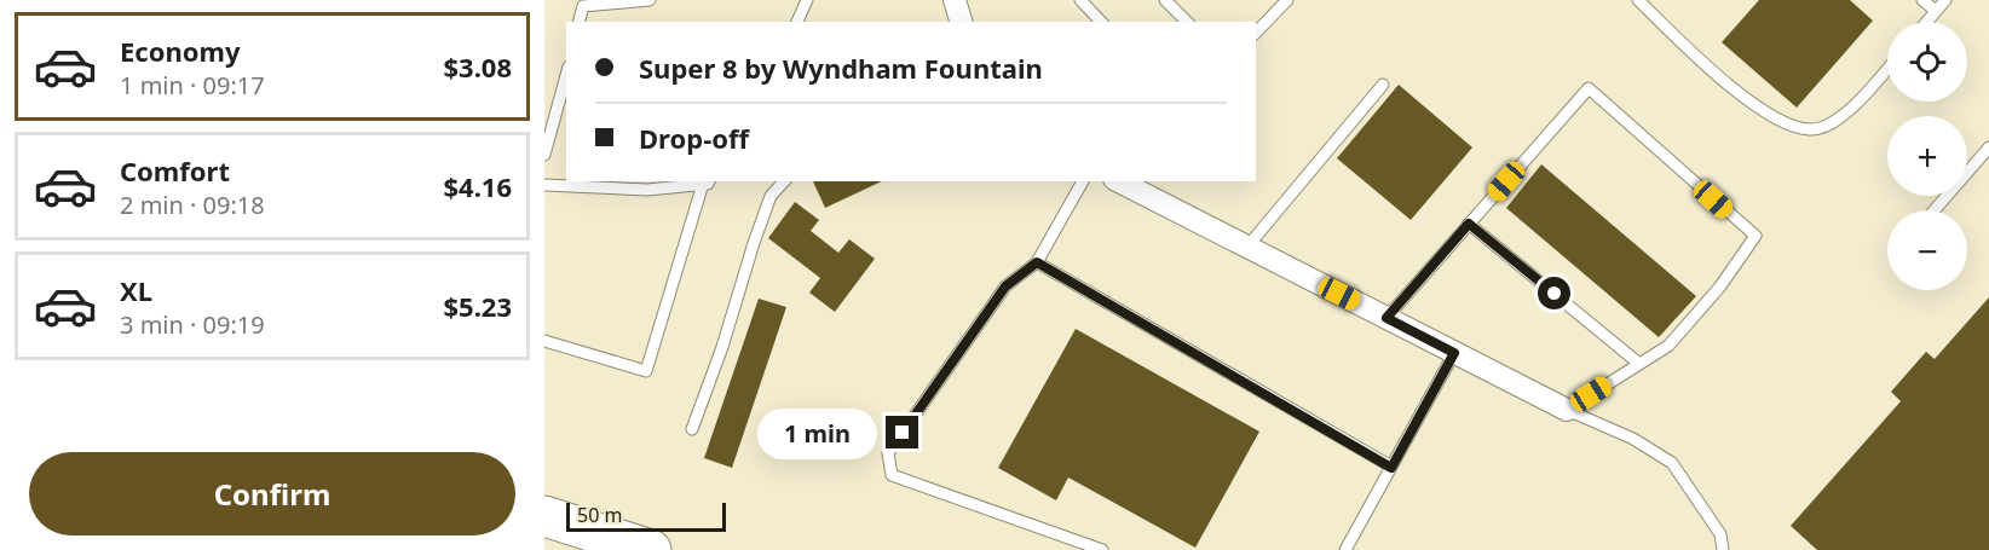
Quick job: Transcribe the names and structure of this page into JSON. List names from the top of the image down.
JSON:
{
  "scale_bar": "50 m",
  "page": {
    "list": [
      {
        "name": "Economy",
        "note": "1 min · 09:17",
        "value": "$3.08"
      },
      {
        "name": "Comfort",
        "note": "2 min · 09:18",
        "value": "$4.16"
      },
      {
        "name": "XL",
        "note": "3 min · 09:19",
        "value": "$5.23"
      }
    ],
    "map_buttons": ["+", "−"],
    "banner": ["Super 8 by Wyndham Fountain", "Drop-off"],
    "bubble": "1 min",
    "buttons": "Confirm",
    "scale": "50 m"
  }
}
